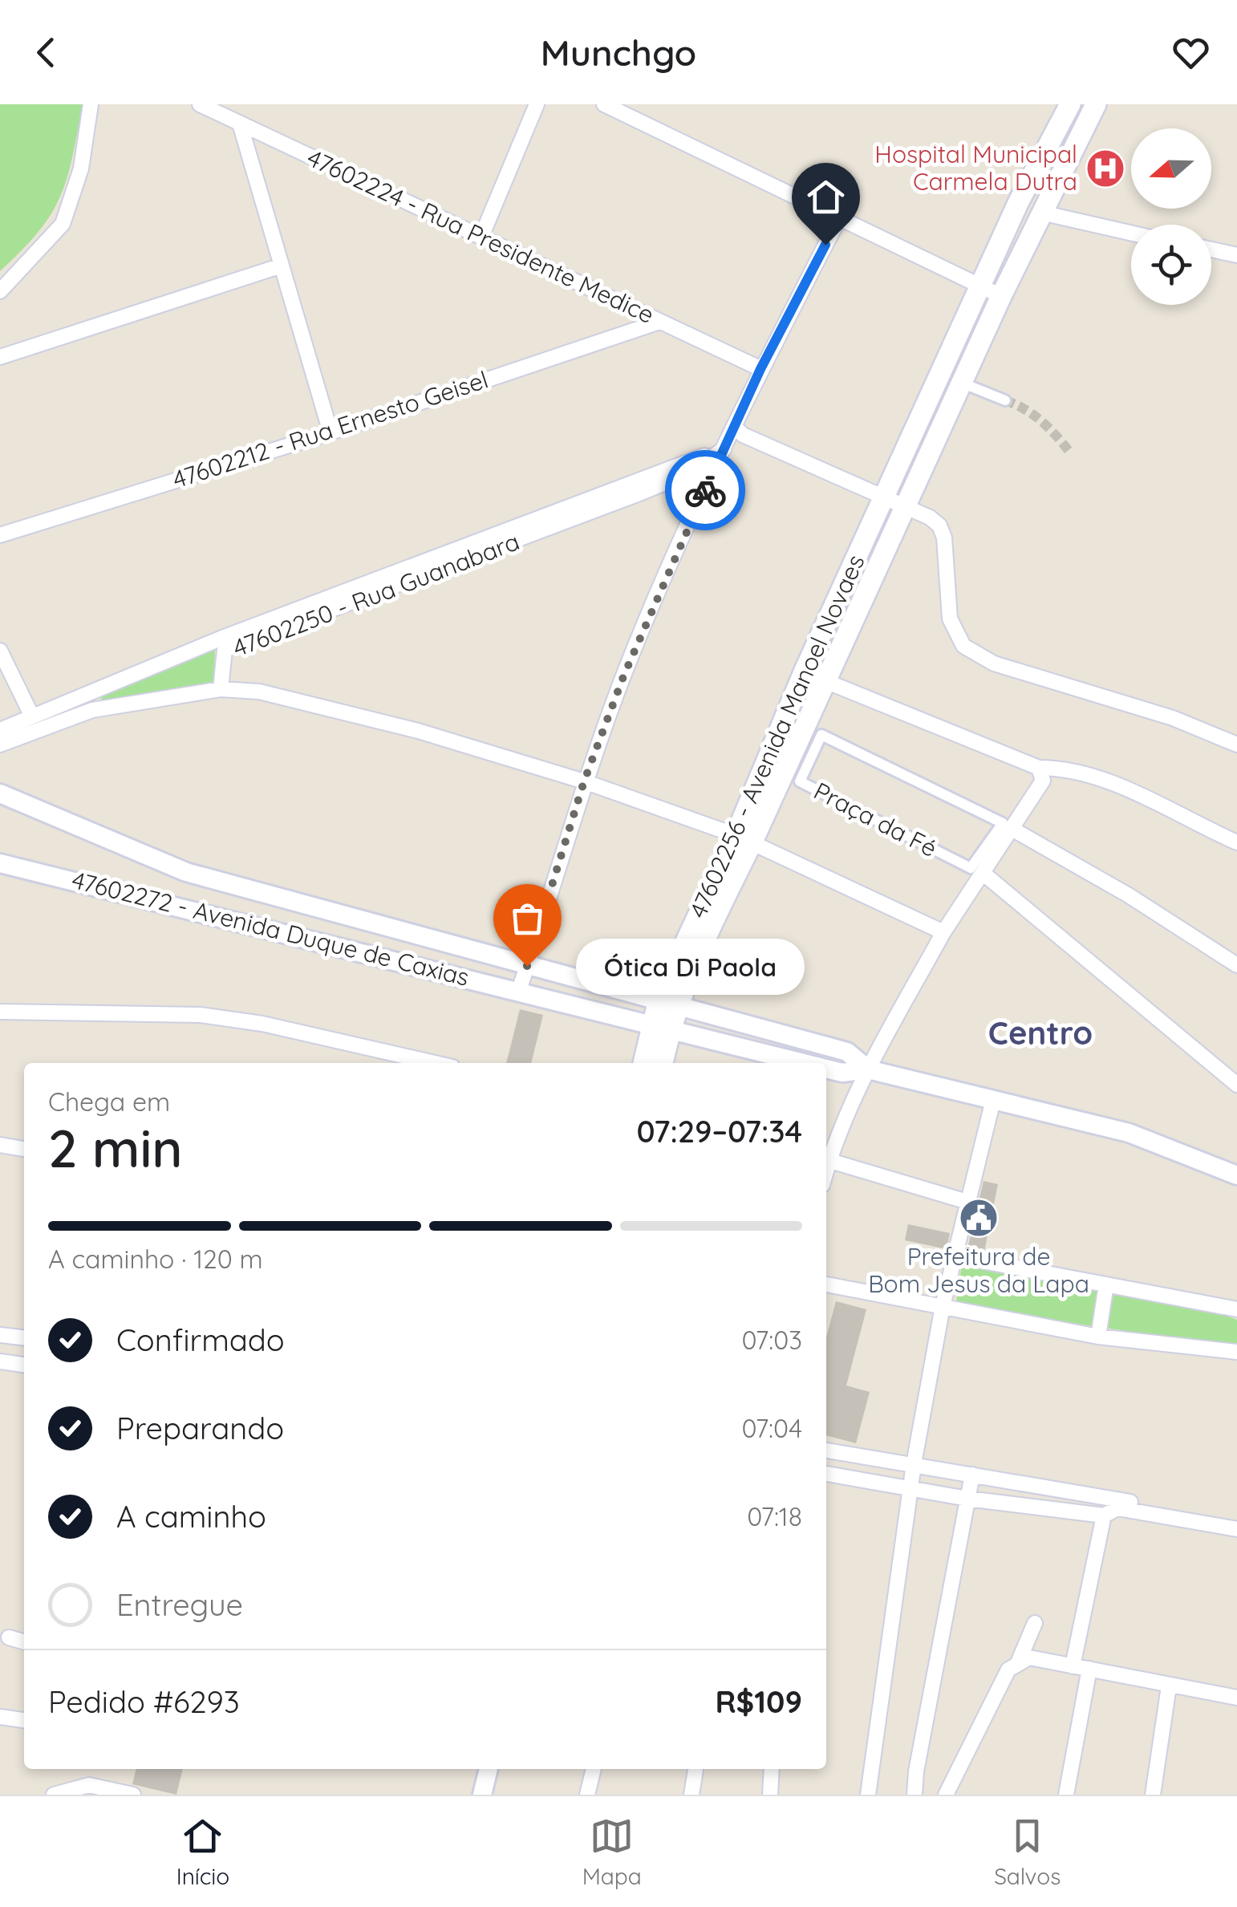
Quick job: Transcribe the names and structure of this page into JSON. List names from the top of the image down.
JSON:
{
  "streets": {
    "main road": ["47602256 - Avenida Manoel Novaes"],
    "street": [
      "47602224 - Rua Presidente Medice",
      "47602212 - Rua Ernesto Geisel",
      "47602250 - Rua Guanabara",
      "Praça da Fé",
      "47602272 - Avenida Duque de Caxias"
    ]
  },
  "crossings": [
    ["47602224 - Rua Presidente Medice", "47602212 - Rua Ernesto Geisel"],
    ["47602256 - Avenida Manoel Novaes", "47602272 - Avenida Duque de Caxias"]
  ],
  "districts": ["Centro"],
  "places": {
    "hospital": ["Hospital Municipal Carmela Dutra"],
    "other": ["Ótica Di Paola"],
    "public building": ["Prefeitura de Bom Jesus da Lapa"]
  },
  "north": "left",
  "page": {
    "header": "Munchgo",
    "bubble": "Ótica Di Paola",
    "heading": ["2 min", "Chega em", "07:29–07:34"],
    "panel": ["Pedido #6293", "R$109"],
    "bar": "A caminho · 120 m",
    "list": [
      ["Confirmado", "07:03"],
      ["Preparando", "07:04"],
      ["A caminho", "07:18"],
      "Entregue"
    ],
    "tabs": ["Início", "Mapa", "Salvos"]
  }
}
